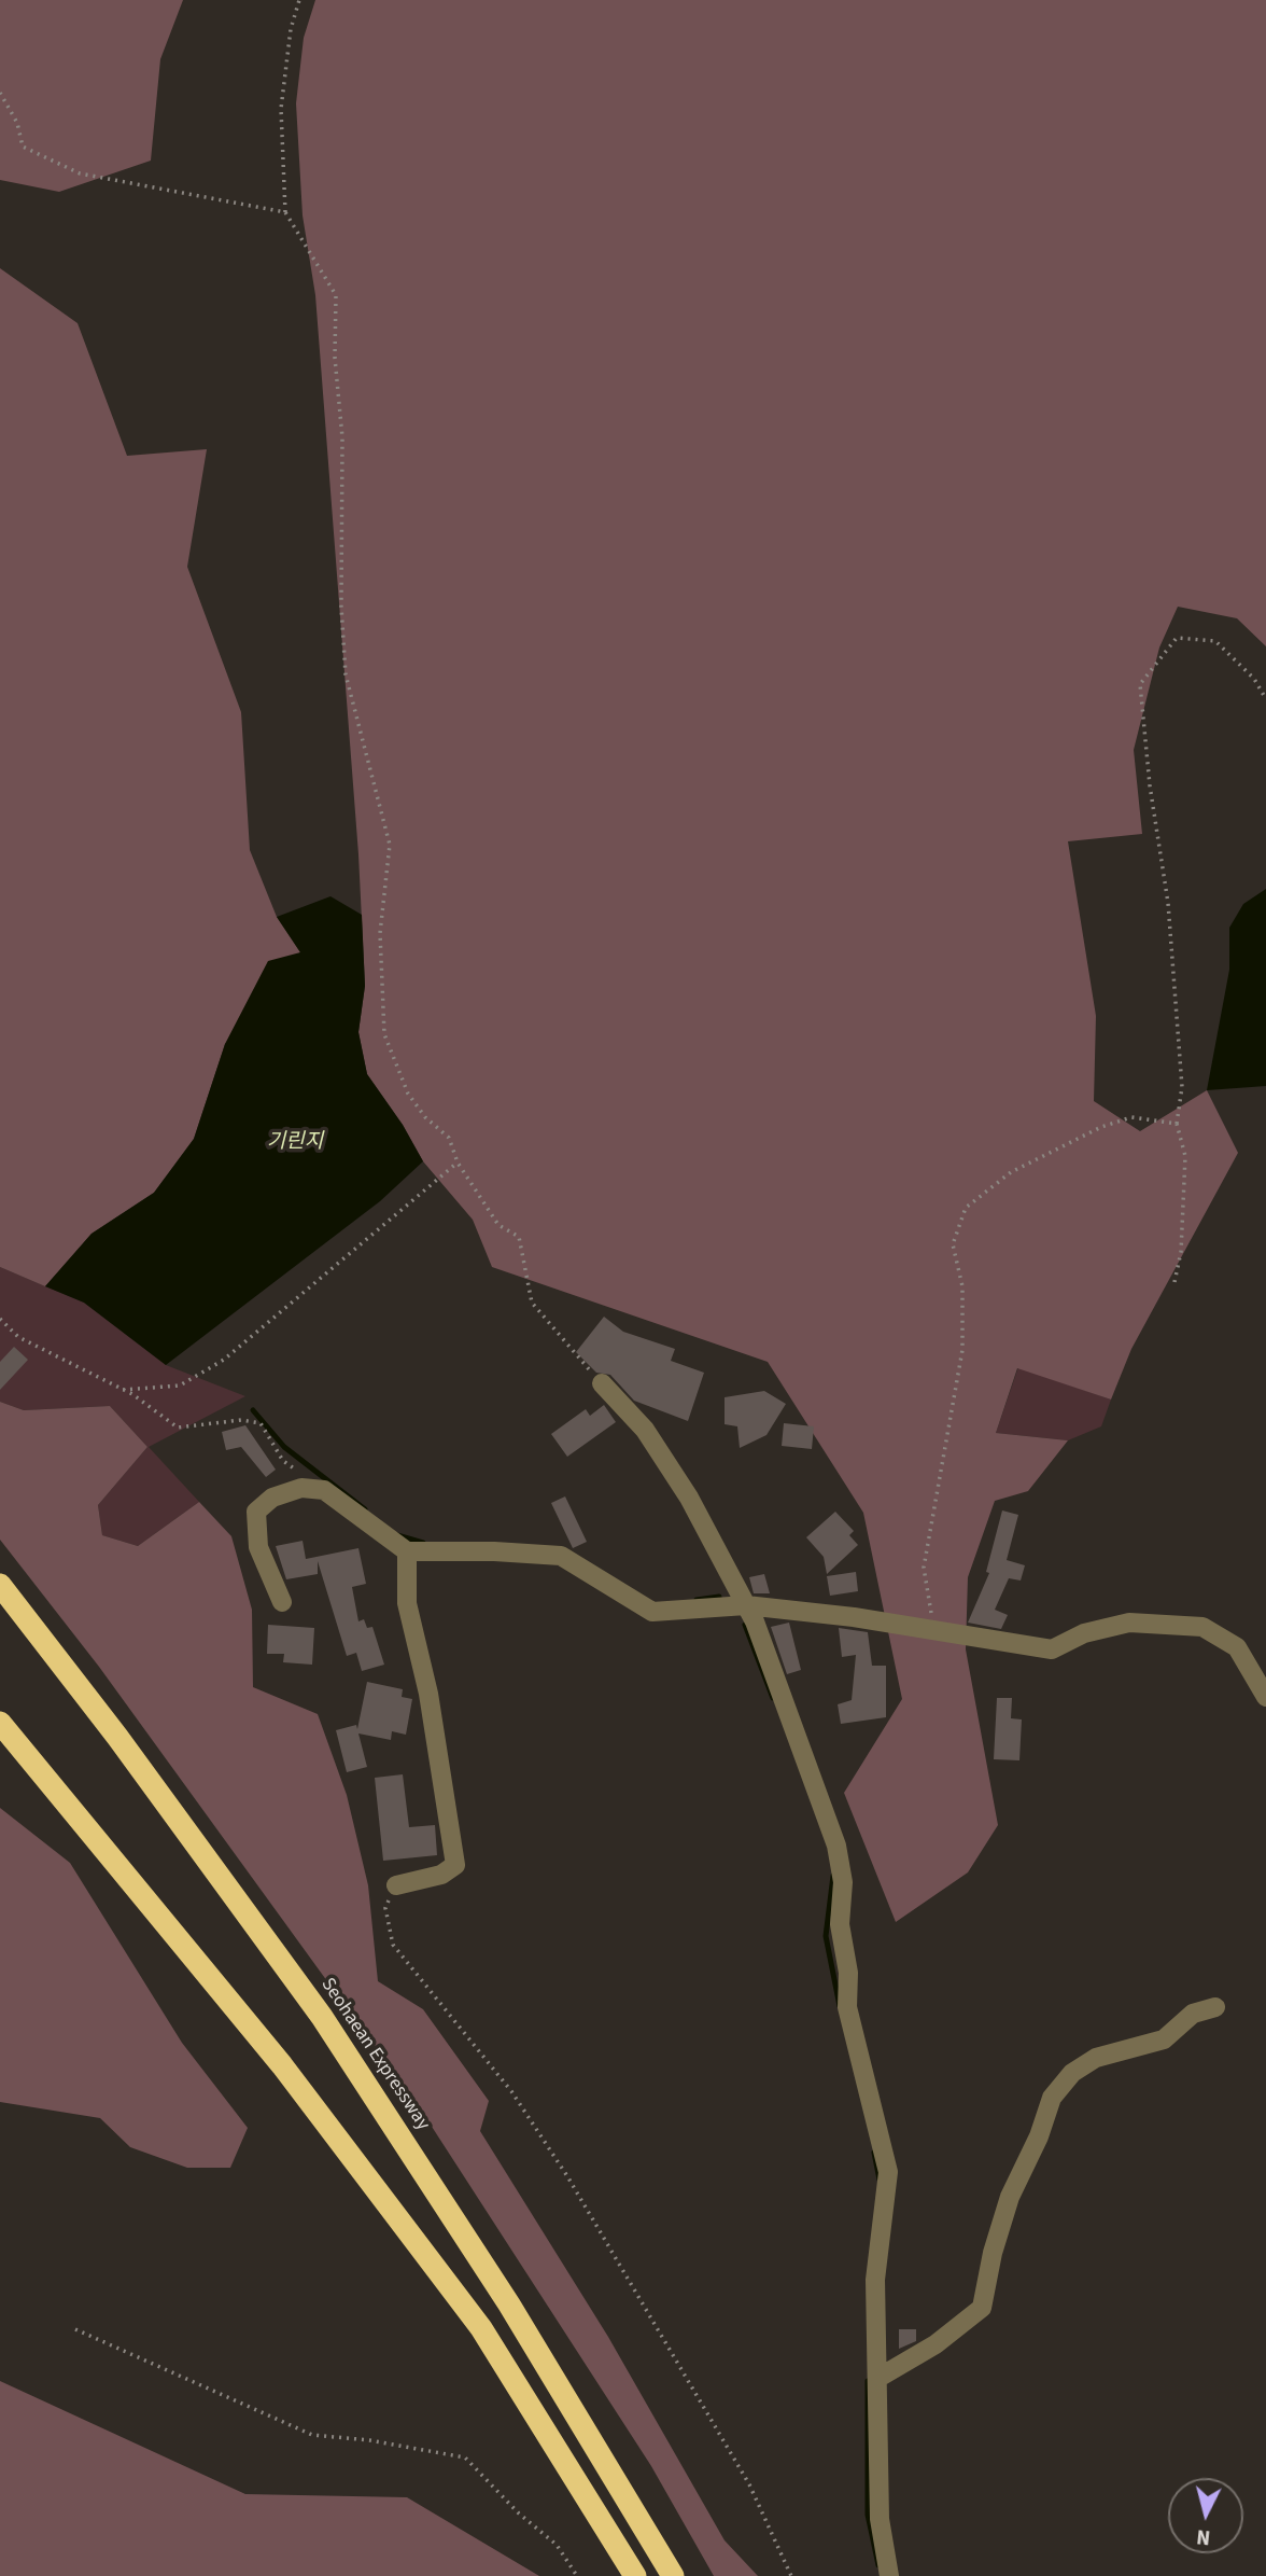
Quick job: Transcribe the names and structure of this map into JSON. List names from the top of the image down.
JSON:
{
  "streets": {
    "highway": ["Seohaean Expressway"]
  },
  "water": ["기린지"],
  "north": "bottom"
}
